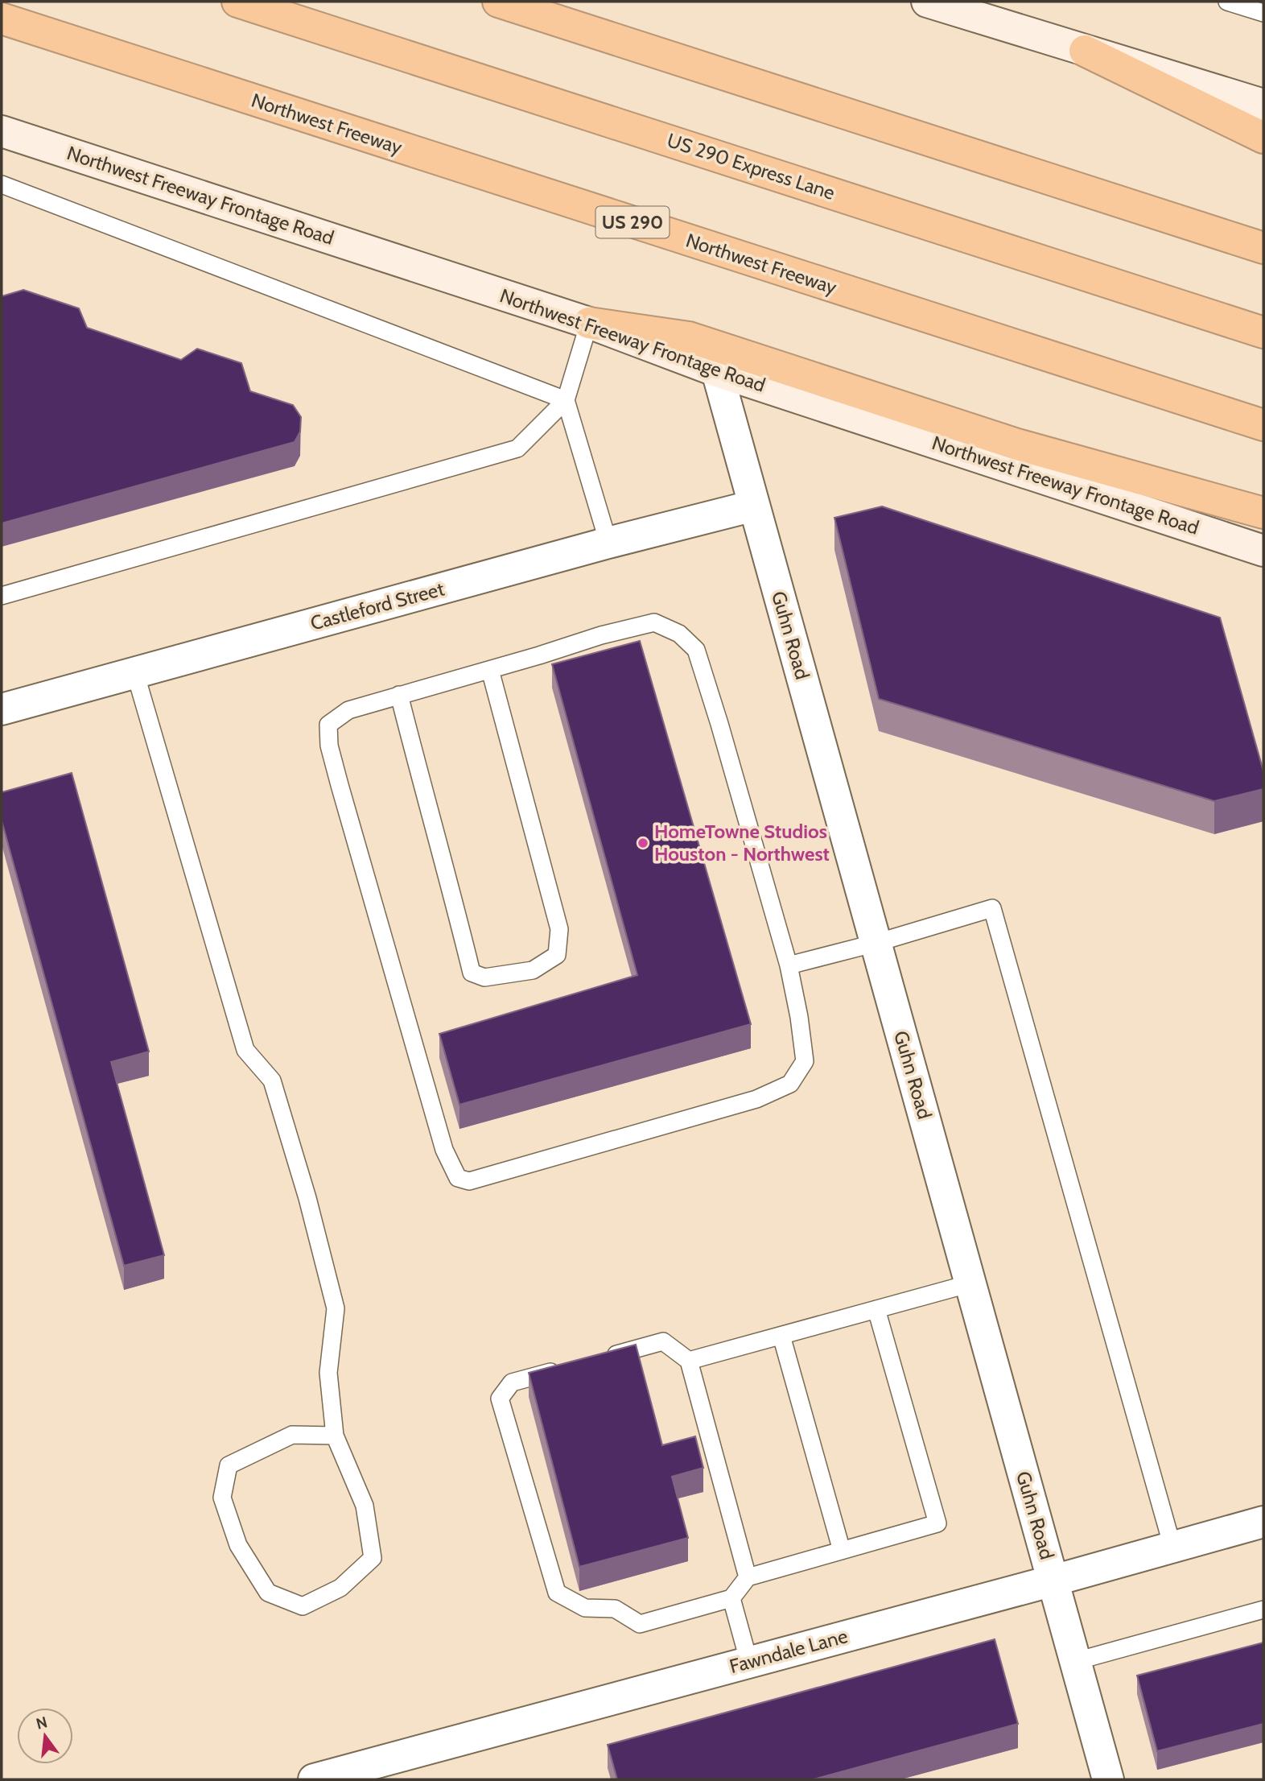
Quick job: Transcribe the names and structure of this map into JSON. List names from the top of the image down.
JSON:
{
  "streets": {
    "highway": ["Northwest Freeway", "US 290 Express Lane", "US 290"],
    "main road": ["Northwest Freeway Frontage Road"],
    "street": ["Castleford Street", "Guhn Road", "Fawndale Lane"]
  },
  "crossings": [
    ["Northwest Freeway Frontage Road", "Guhn Road"],
    ["Castleford Street", "Guhn Road"],
    ["Guhn Road", "Fawndale Lane"]
  ],
  "places": ["HomeTowne Studios Houston - Northwest"],
  "north": "top"
}
